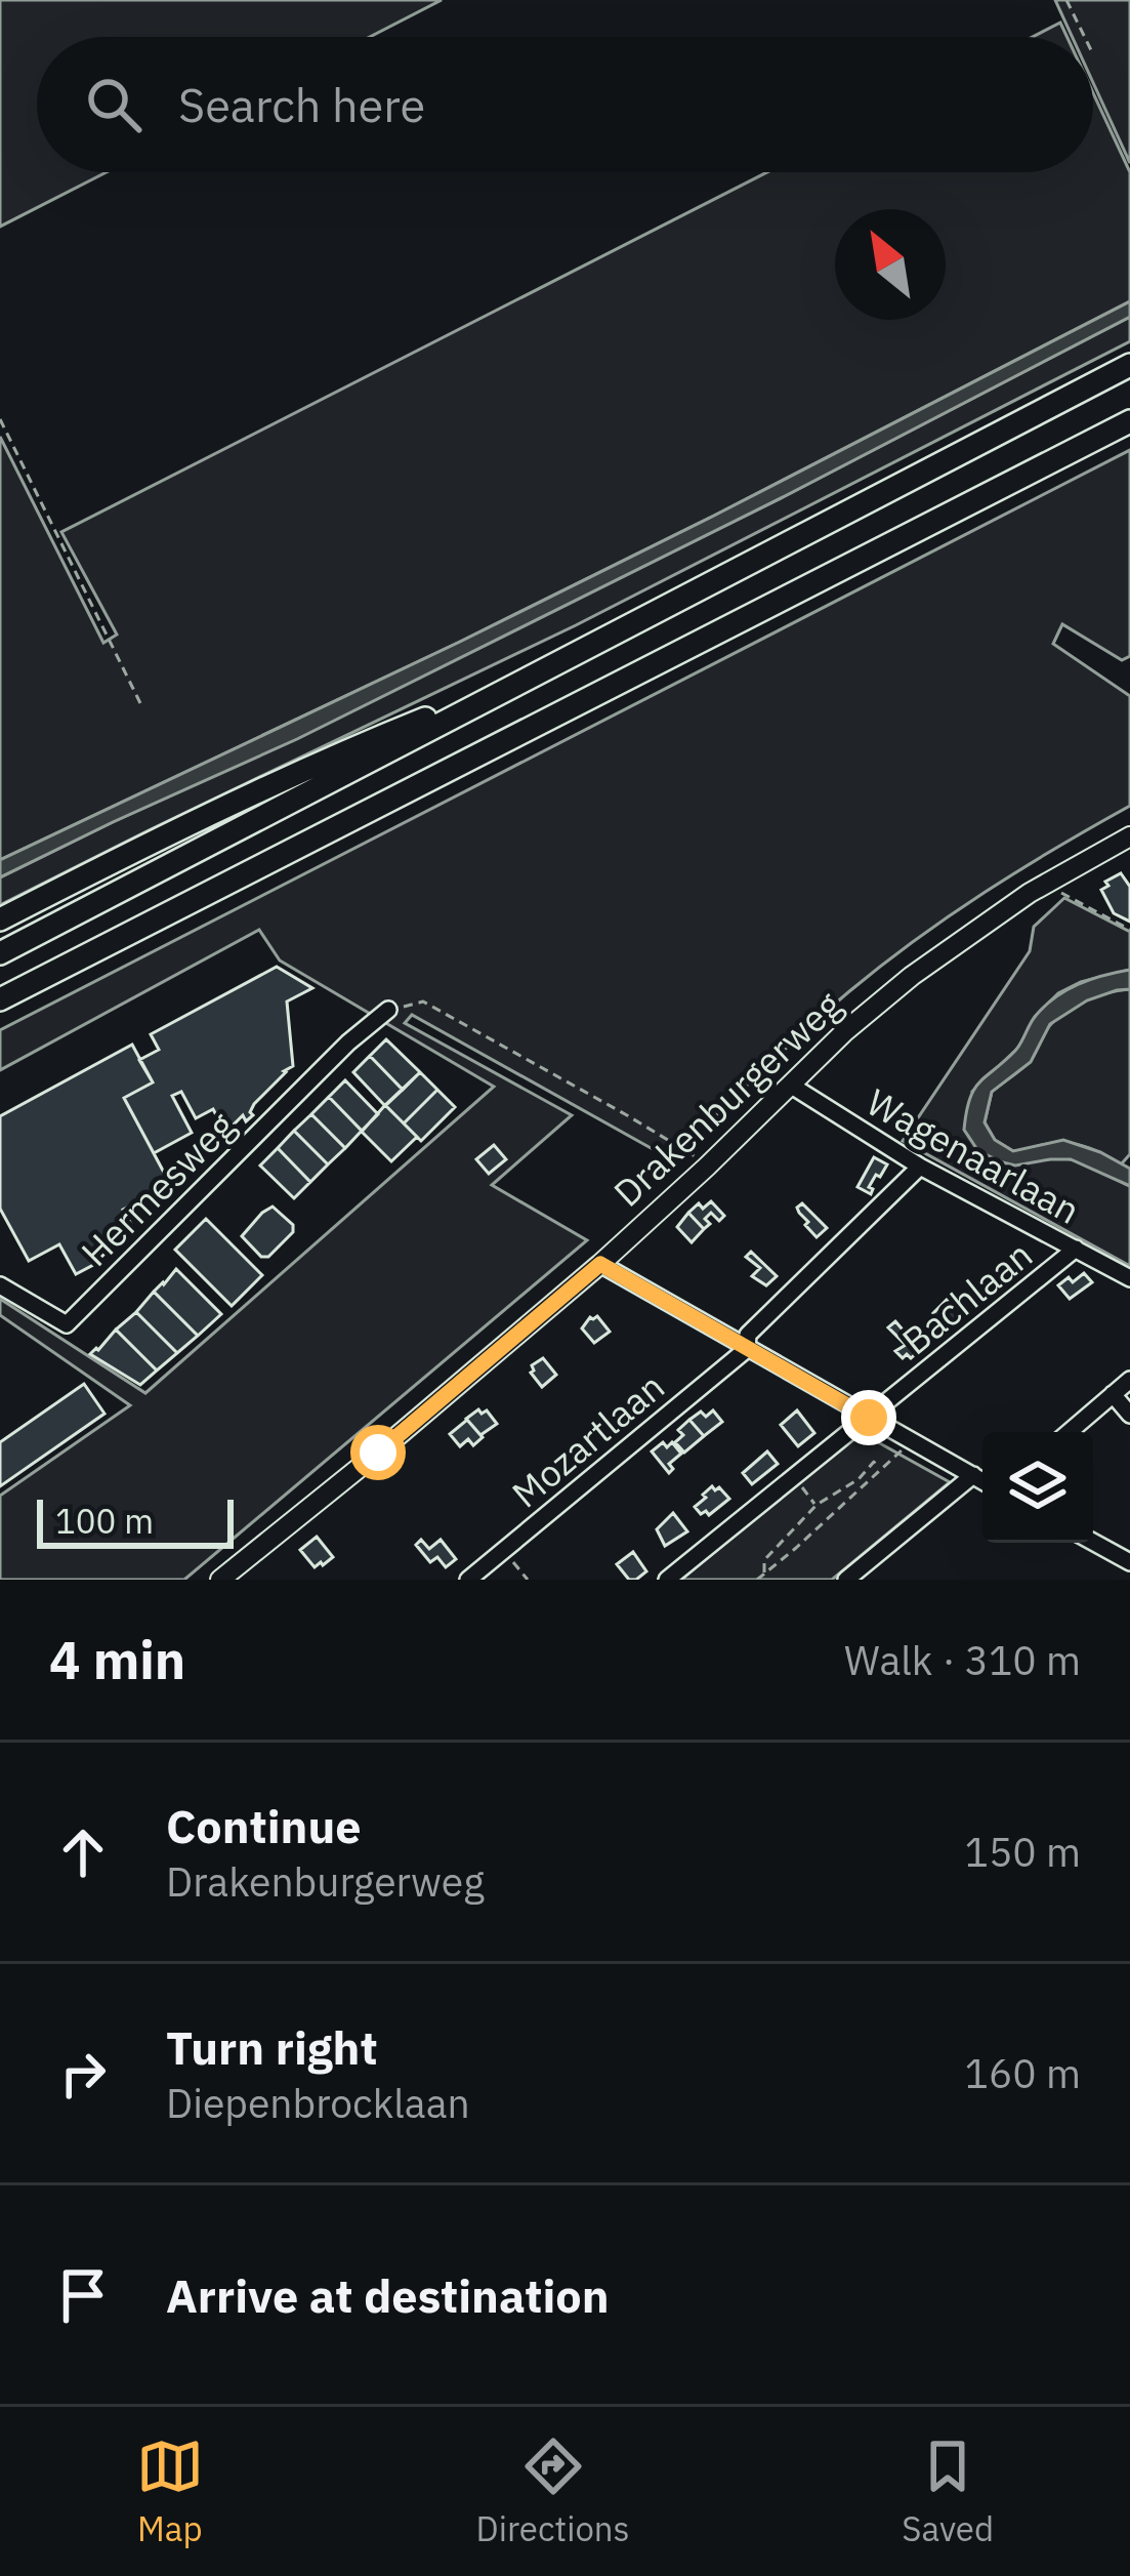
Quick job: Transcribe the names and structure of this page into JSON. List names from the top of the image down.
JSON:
{
  "streets": {
    "main road": ["Drakenburgerweg"],
    "street": [
      "Wagenaarlaan",
      "Hermesweg",
      "Bachlaan",
      "Mozartlaan"
    ]
  },
  "crossings": [
    ["Drakenburgerweg", "Wagenaarlaan"],
    ["Wagenaarlaan", "Bachlaan"],
    ["Wagenaarlaan", "Mozartlaan"]
  ],
  "scale_bar": "100 m",
  "north": "top left",
  "page": {
    "search": "Search here",
    "scale": "100 m",
    "heading": ["4 min", "Walk · 310 m"],
    "list": [
      ["Continue", "Drakenburgerweg", "150 m"],
      ["Turn right", "Diepenbrocklaan", "160 m"],
      "Arrive at destination"
    ],
    "nav": ["Map", "Directions", "Saved"]
  }
}
